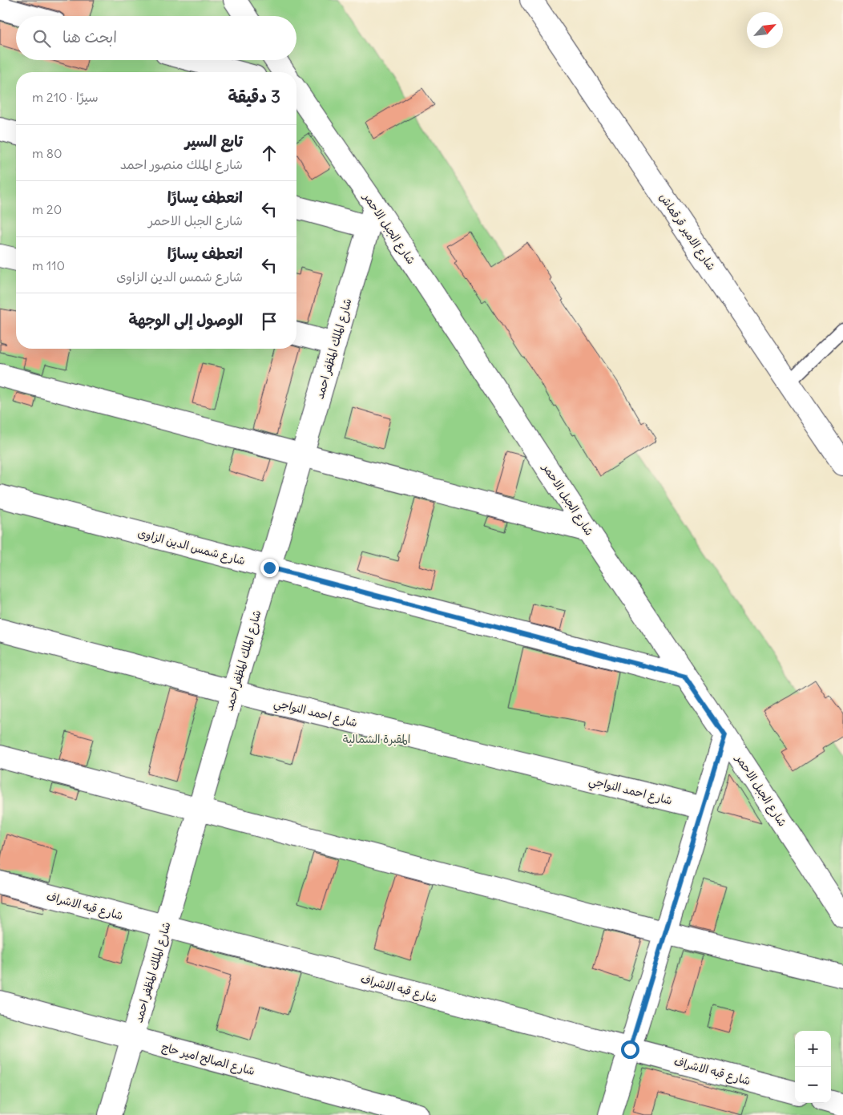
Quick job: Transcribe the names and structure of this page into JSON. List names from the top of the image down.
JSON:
{
  "streets": {
    "street": [
      "شارع الجبل الاحمر",
      "شارع الامير قرقماش",
      "شارع الملك المظفر احمد",
      "شارع شمس الدين الزاوى",
      "شارع احمد النواجي",
      "شارع قبه الاشراف",
      "شارع الصالح امير حاج"
    ]
  },
  "crossings": [
    ["شارع الجبل الاحمر", "شارع الملك المظفر احمد"],
    ["شارع الجبل الاحمر", "شارع شمس الدين الزاوى"],
    ["شارع الملك المظفر احمد", "شارع شمس الدين الزاوى"],
    ["شارع الملك المظفر احمد", "شارع احمد النواجي"],
    ["شارع الملك المظفر احمد", "شارع قبه الاشراف"],
    ["شارع الملك المظفر احمد", "شارع الصالح امير حاج"]
  ],
  "parks": ["المقبرة الشمالية"],
  "north": "top right",
  "page": {
    "search": "ابحث هنا",
    "heading": ["3 دقيقة", "سيرًا · 210 m"],
    "list": [
      ["تابع السير", "شارع الملك منصور احمد", "80 m"],
      ["انعطف يسارًا", "شارع الجبل الاحمر", "20 m"],
      ["انعطف يسارًا", "شارع شمس الدين الزاوى", "110 m"],
      "الوصول إلى الوجهة"
    ],
    "map_buttons": ["+", "−"]
  }
}
